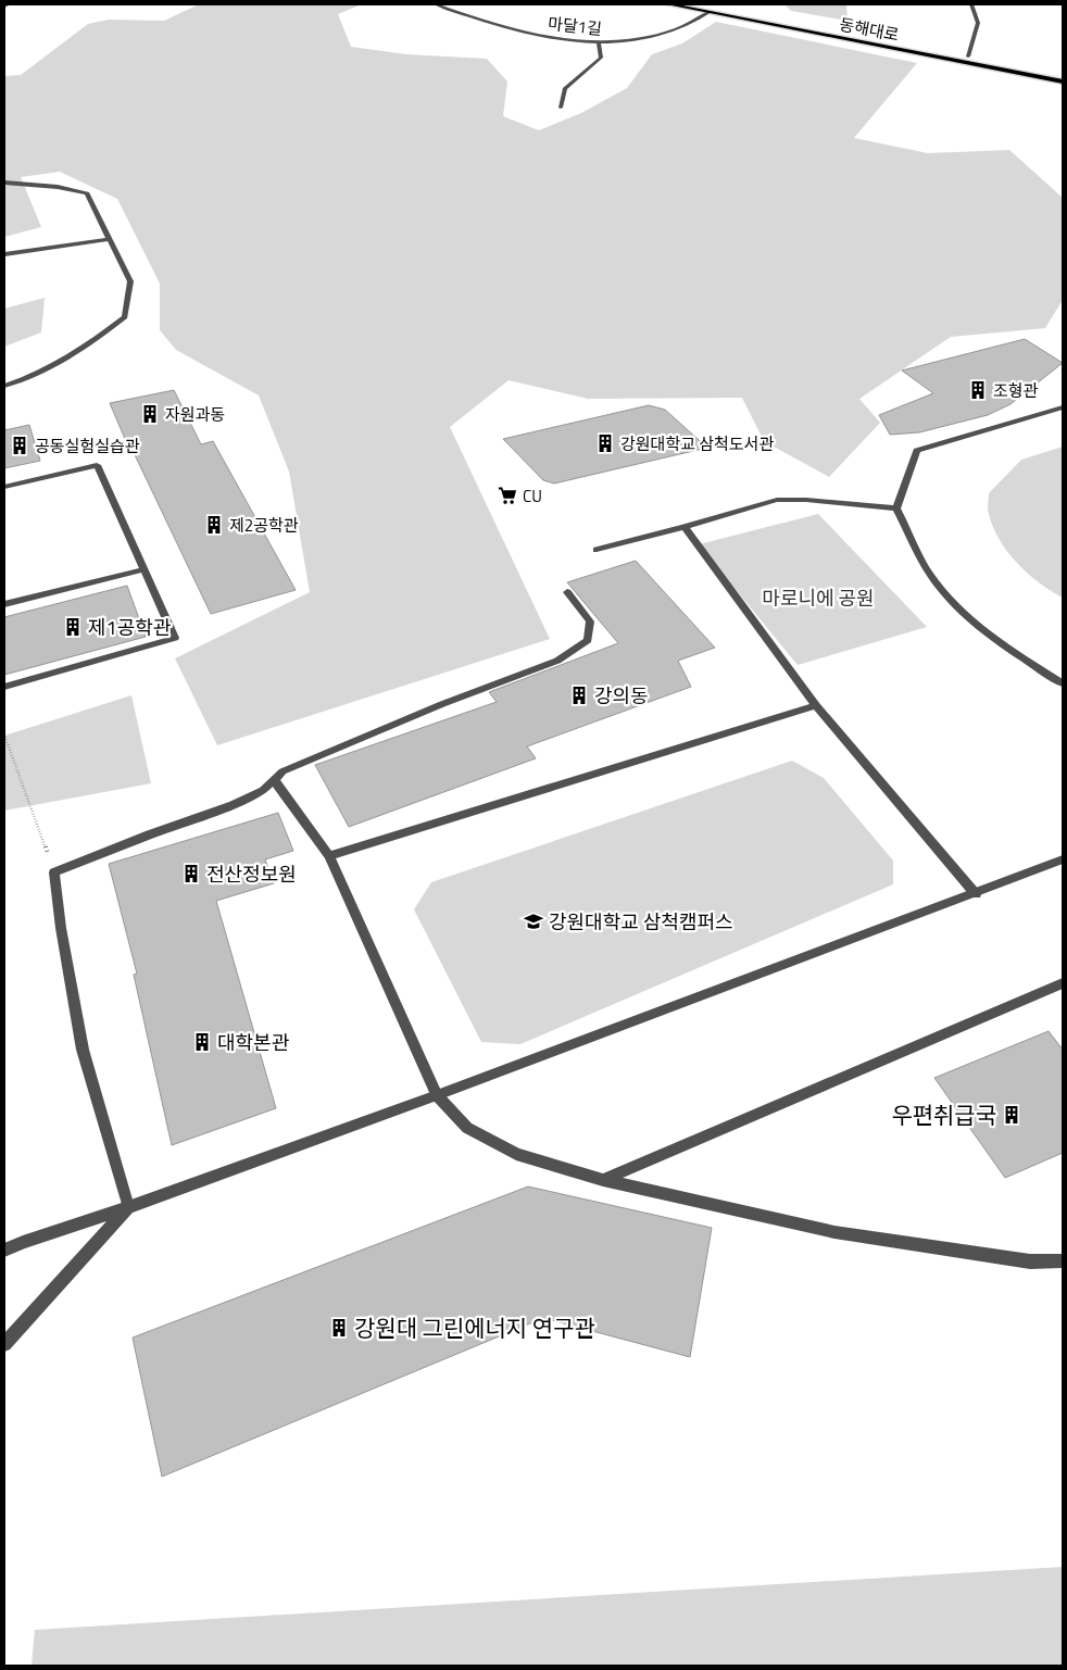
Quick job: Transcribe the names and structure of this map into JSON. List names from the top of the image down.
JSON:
{
  "streets": {
    "main road": ["동해대로"],
    "street": ["마달1길"]
  },
  "crossings": [
    ["마달1길", "동해대로"]
  ],
  "parks": ["마로니에 공원"],
  "places": {
    "building": [
      "조형관",
      "자원과동",
      "강원대학교 삼척도서관",
      "공동실험실습관",
      "제2공학관",
      "제1공학관",
      "강의동",
      "전산정보원",
      "대학본관",
      "우편취급국",
      "강원대 그린에너지 연구관"
    ],
    "supermarket": ["CU"],
    "school or university": ["강원대학교 삼척캠퍼스"]
  }
}
